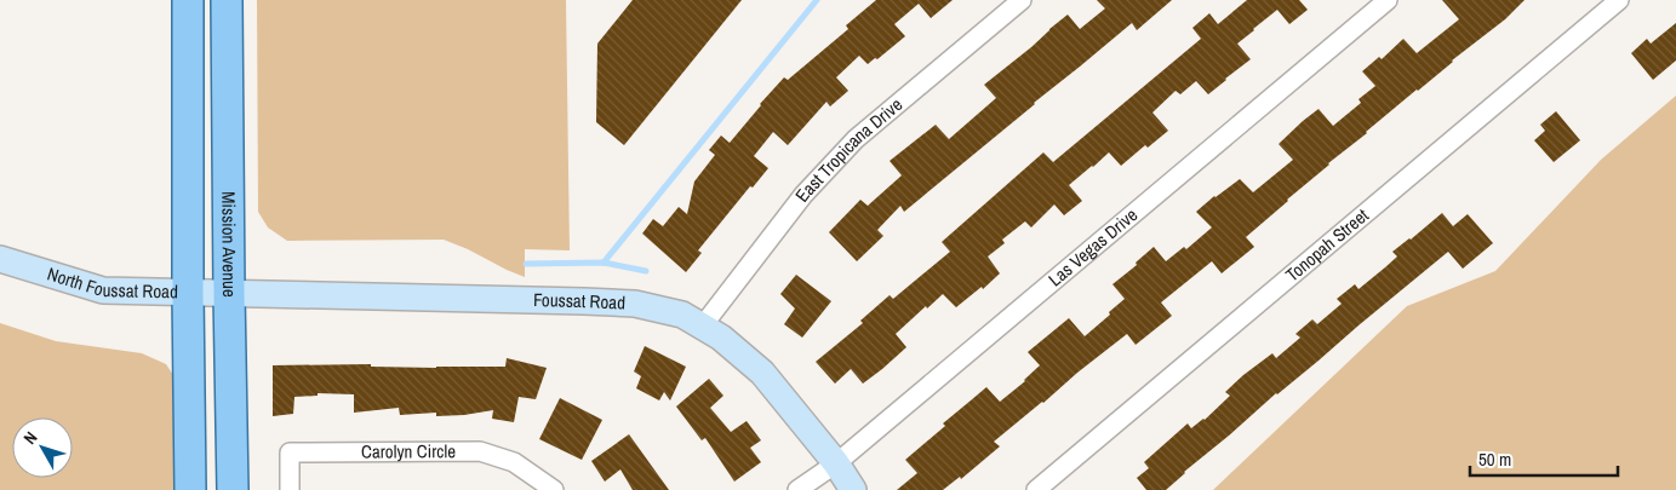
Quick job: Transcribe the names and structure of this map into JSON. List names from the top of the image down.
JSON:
{
  "streets": {
    "main road": ["Mission Avenue", "North Foussat Road", "Foussat Road"],
    "street": [
      "East Tropicana Drive",
      "Tonopah Street",
      "Las Vegas Drive",
      "Carolyn Circle"
    ]
  },
  "crossings": [
    ["East Tropicana Drive", "Foussat Road"],
    ["Mission Avenue", "North Foussat Road"],
    ["Mission Avenue", "Foussat Road"],
    ["Las Vegas Drive", "Foussat Road"],
    ["North Foussat Road", "Foussat Road"]
  ],
  "scale_bar": "50 m",
  "north": "top left"
}
